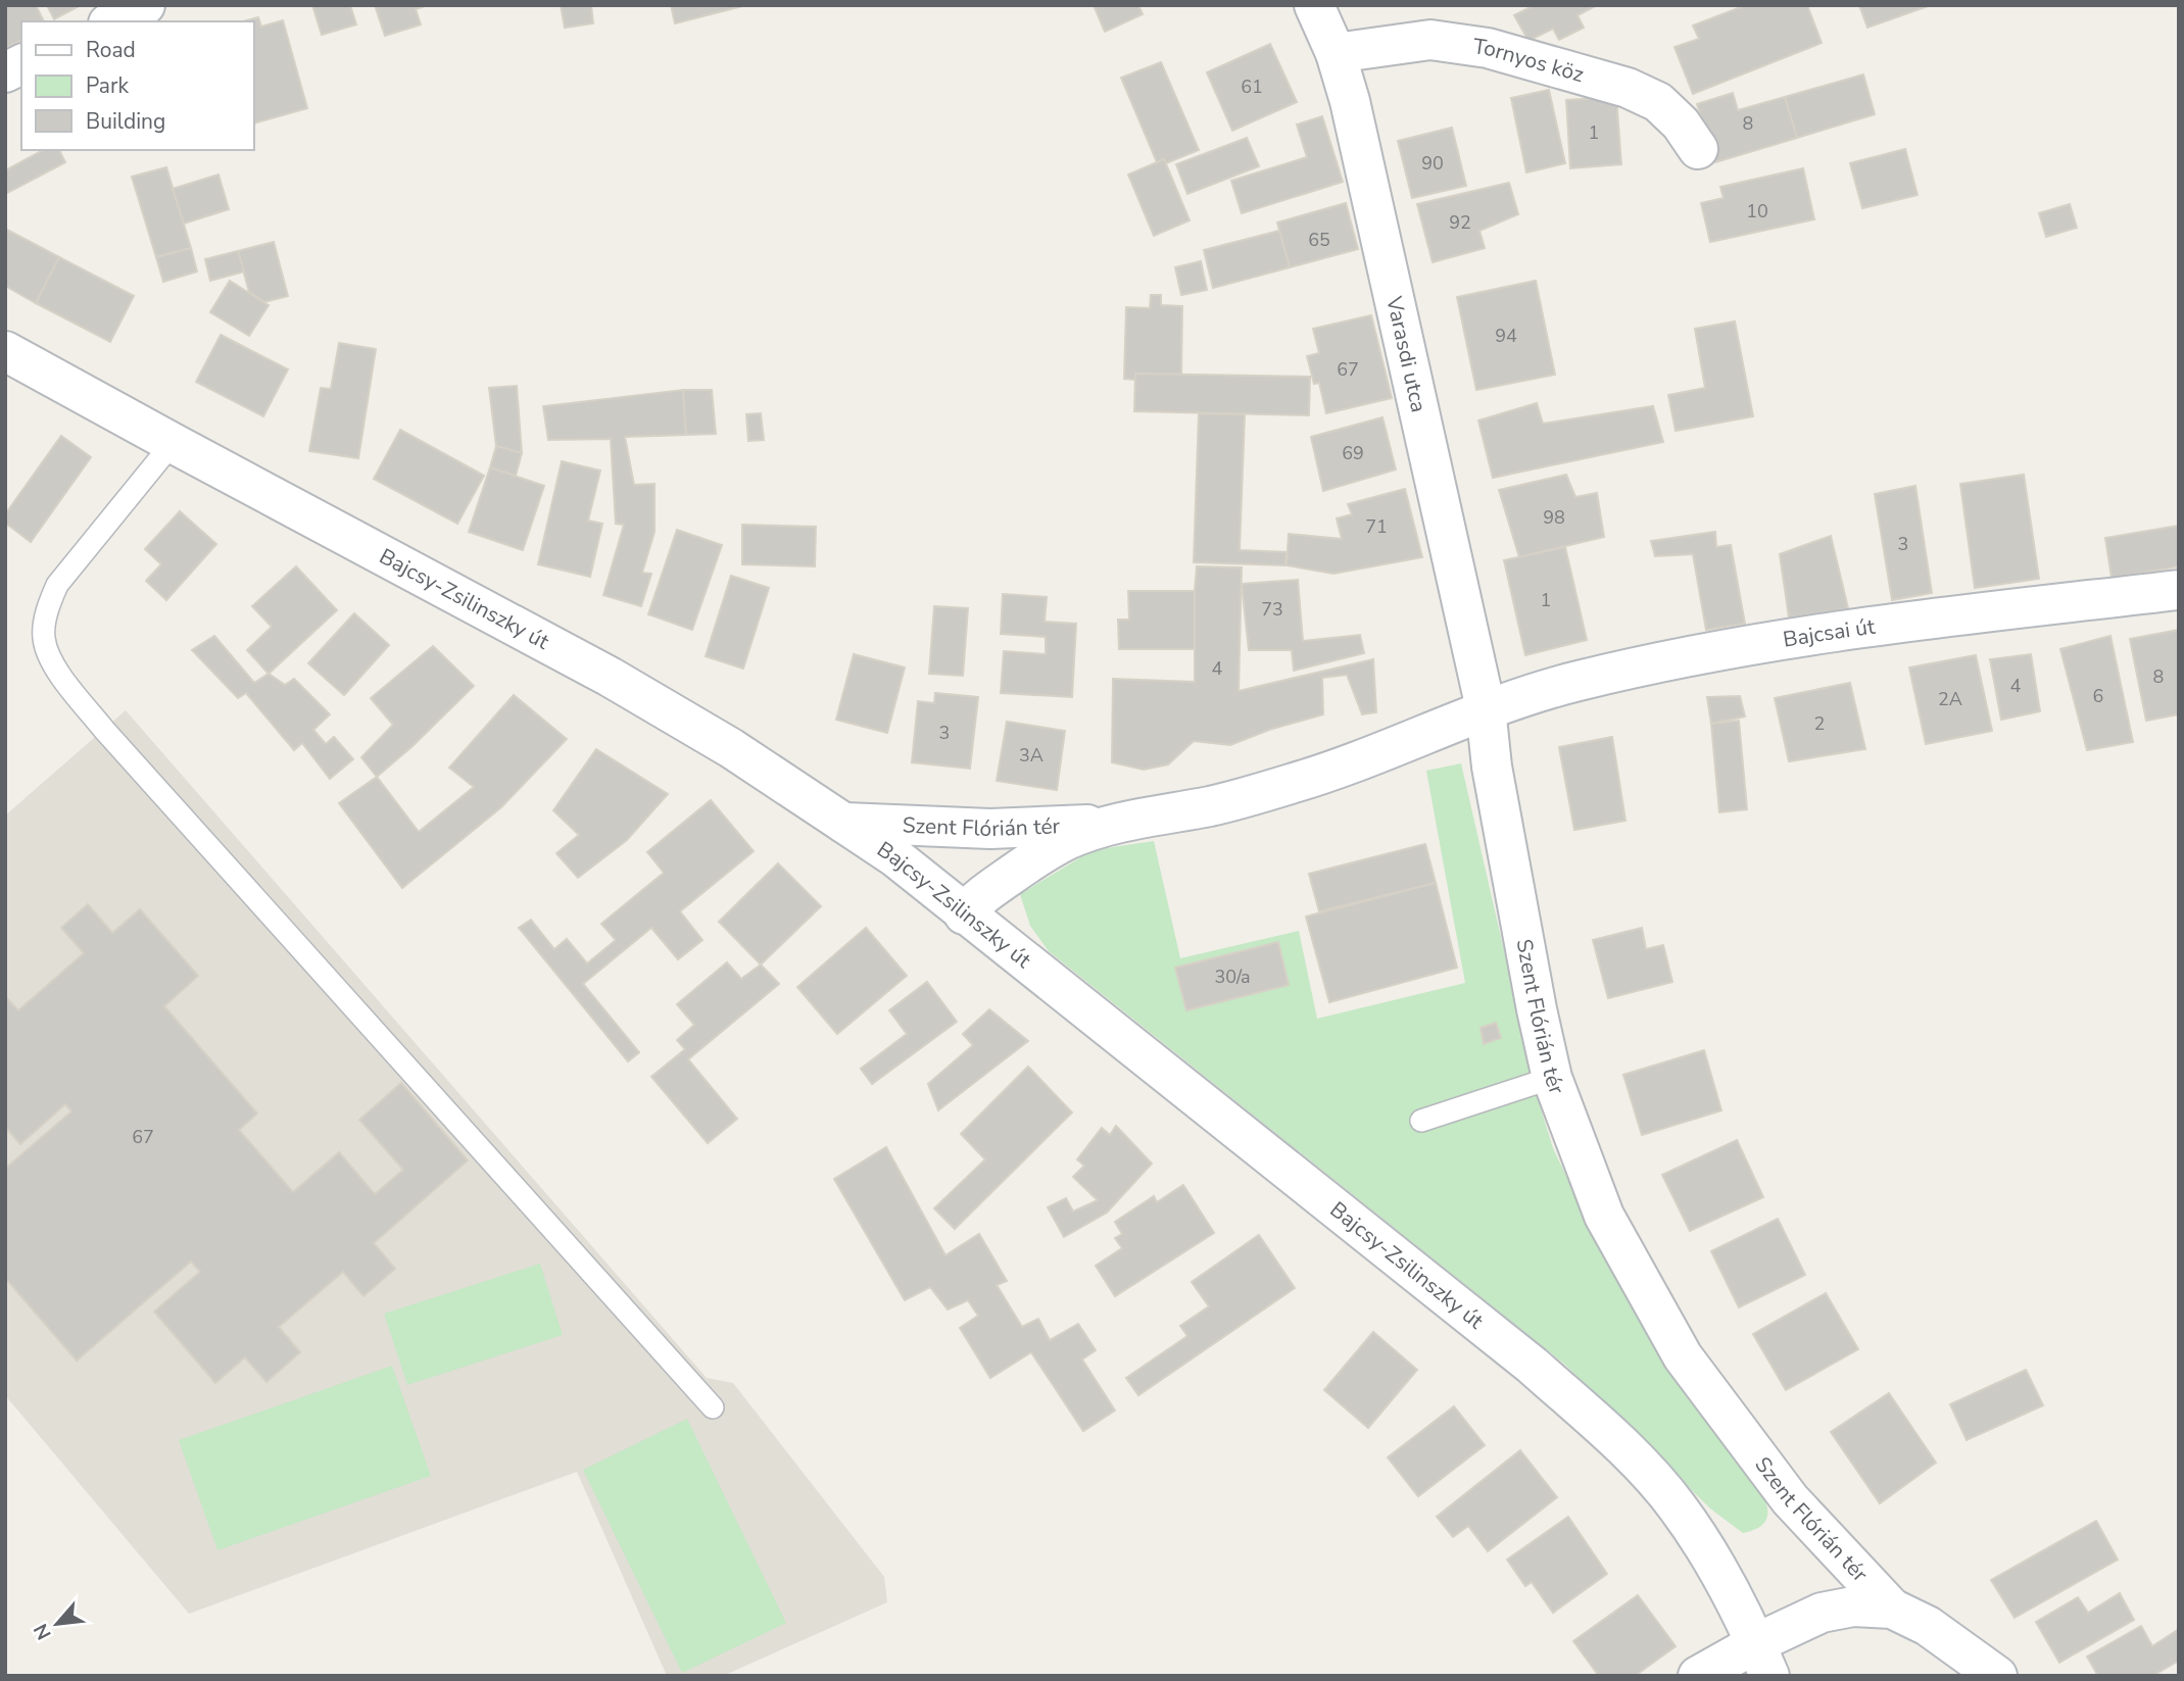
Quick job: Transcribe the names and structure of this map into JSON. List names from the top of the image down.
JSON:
{
  "streets": {
    "street": [
      "Tornyos köz",
      "Varasdi utca",
      "Bajcsy-Zsilinszky út",
      "Bajcsai út",
      "Szent Flórián tér"
    ]
  },
  "crossings": [
    ["Tornyos köz", "Varasdi utca"],
    ["Varasdi utca", "Bajcsai út"],
    ["Varasdi utca", "Szent Flórián tér"],
    ["Bajcsy-Zsilinszky út", "Szent Flórián tér"],
    ["Bajcsai út", "Szent Flórián tér"]
  ],
  "house_numbers": [
    "61",
    "8",
    "1",
    "90",
    "10",
    "92",
    "65",
    "94",
    "67",
    "69",
    "98",
    "71",
    "3",
    "1",
    "73",
    "4",
    "8",
    "4",
    "6",
    "2A",
    "2",
    "3",
    "3A",
    "30/a",
    "67"
  ],
  "legend": ["Road", "Park", "Building"],
  "north": "bottom left"
}
